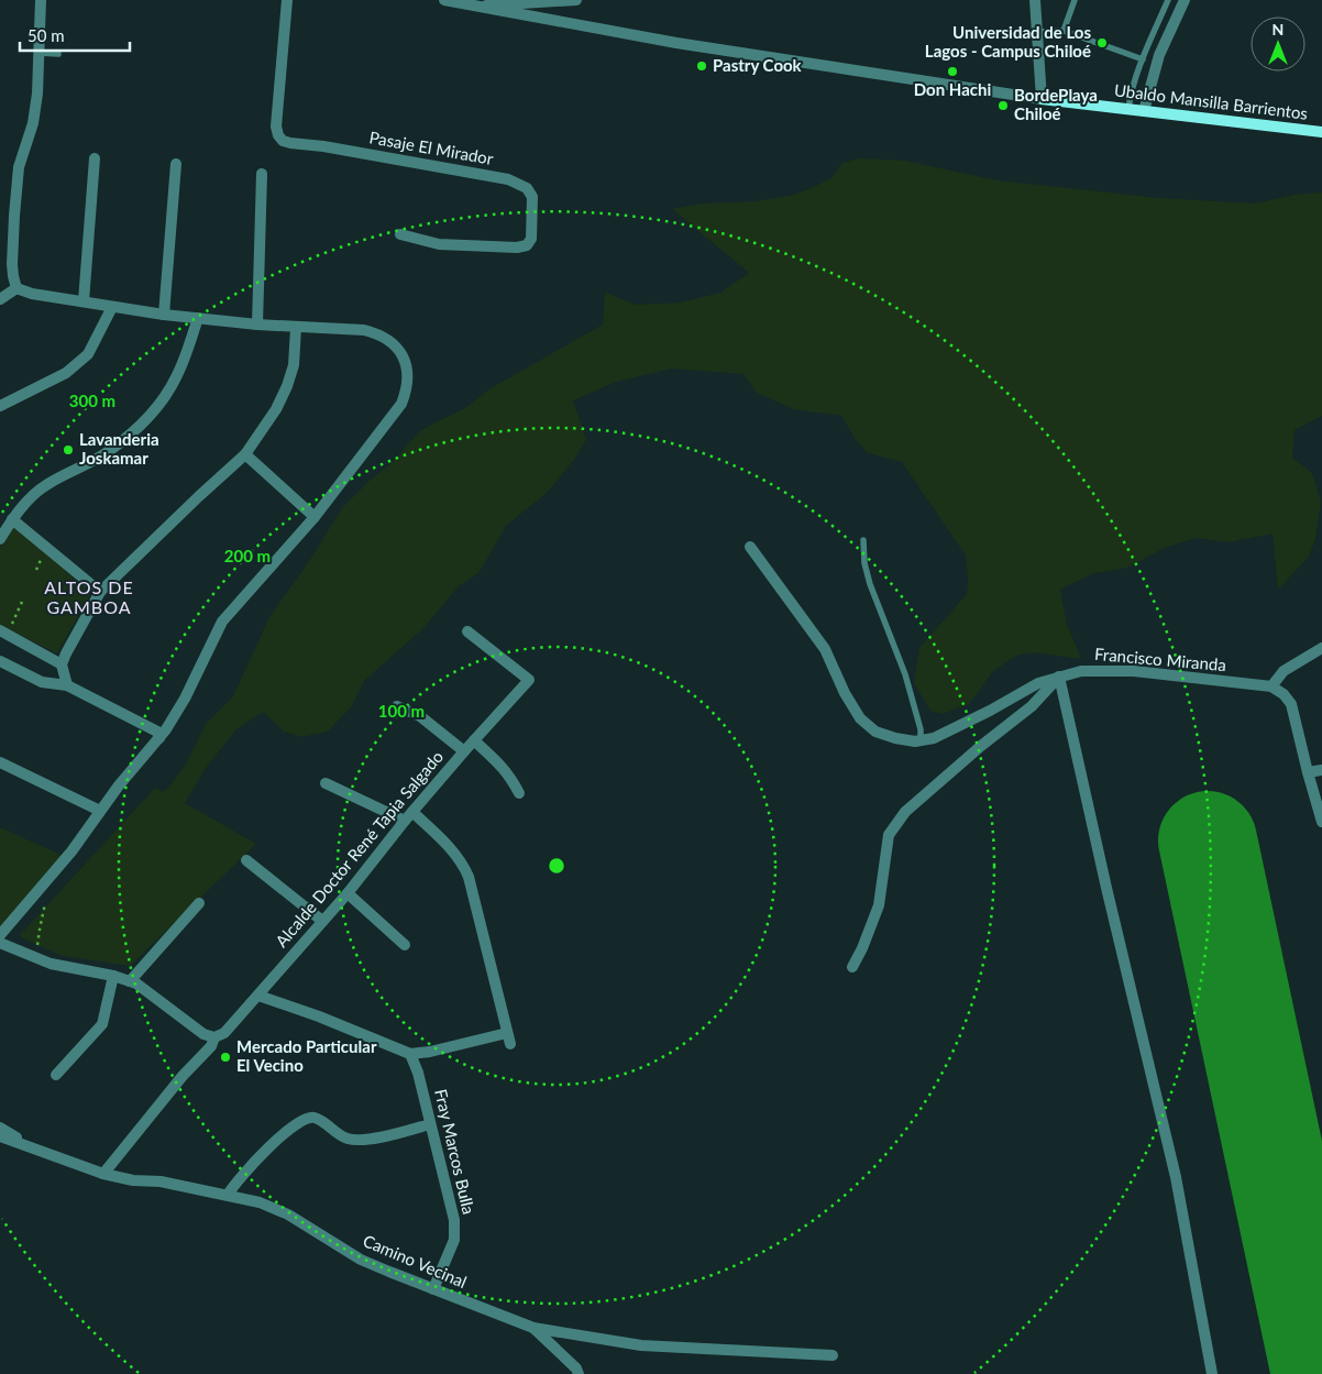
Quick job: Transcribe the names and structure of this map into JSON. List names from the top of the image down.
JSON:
{
  "streets": {
    "main road": ["Ubaldo Mansilla Barrientos"],
    "street": [
      "Pasaje El Mirador",
      "Francisco Miranda",
      "Alcalde Doctor René Tapia Salgado",
      "Fray Marcos Bulla",
      "Camino Vecinal"
    ]
  },
  "crossings": [
    ["Alcalde Doctor René Tapia Salgado", "Camino Vecinal"],
    ["Fray Marcos Bulla", "Camino Vecinal"]
  ],
  "districts": ["ALTOS DE GAMBOA"],
  "places": [
    "Universidad de Los Lagos - Campus Chiloé",
    "Pastry Cook",
    "Don Hachi",
    "BordePlaya Chiloé",
    "Lavanderia Joskamar",
    "Mercado Particular El Vecino"
  ],
  "scale_bar": "50 m",
  "north": "top",
  "rings": ["300 m", "200 m", "100 m"]
}
